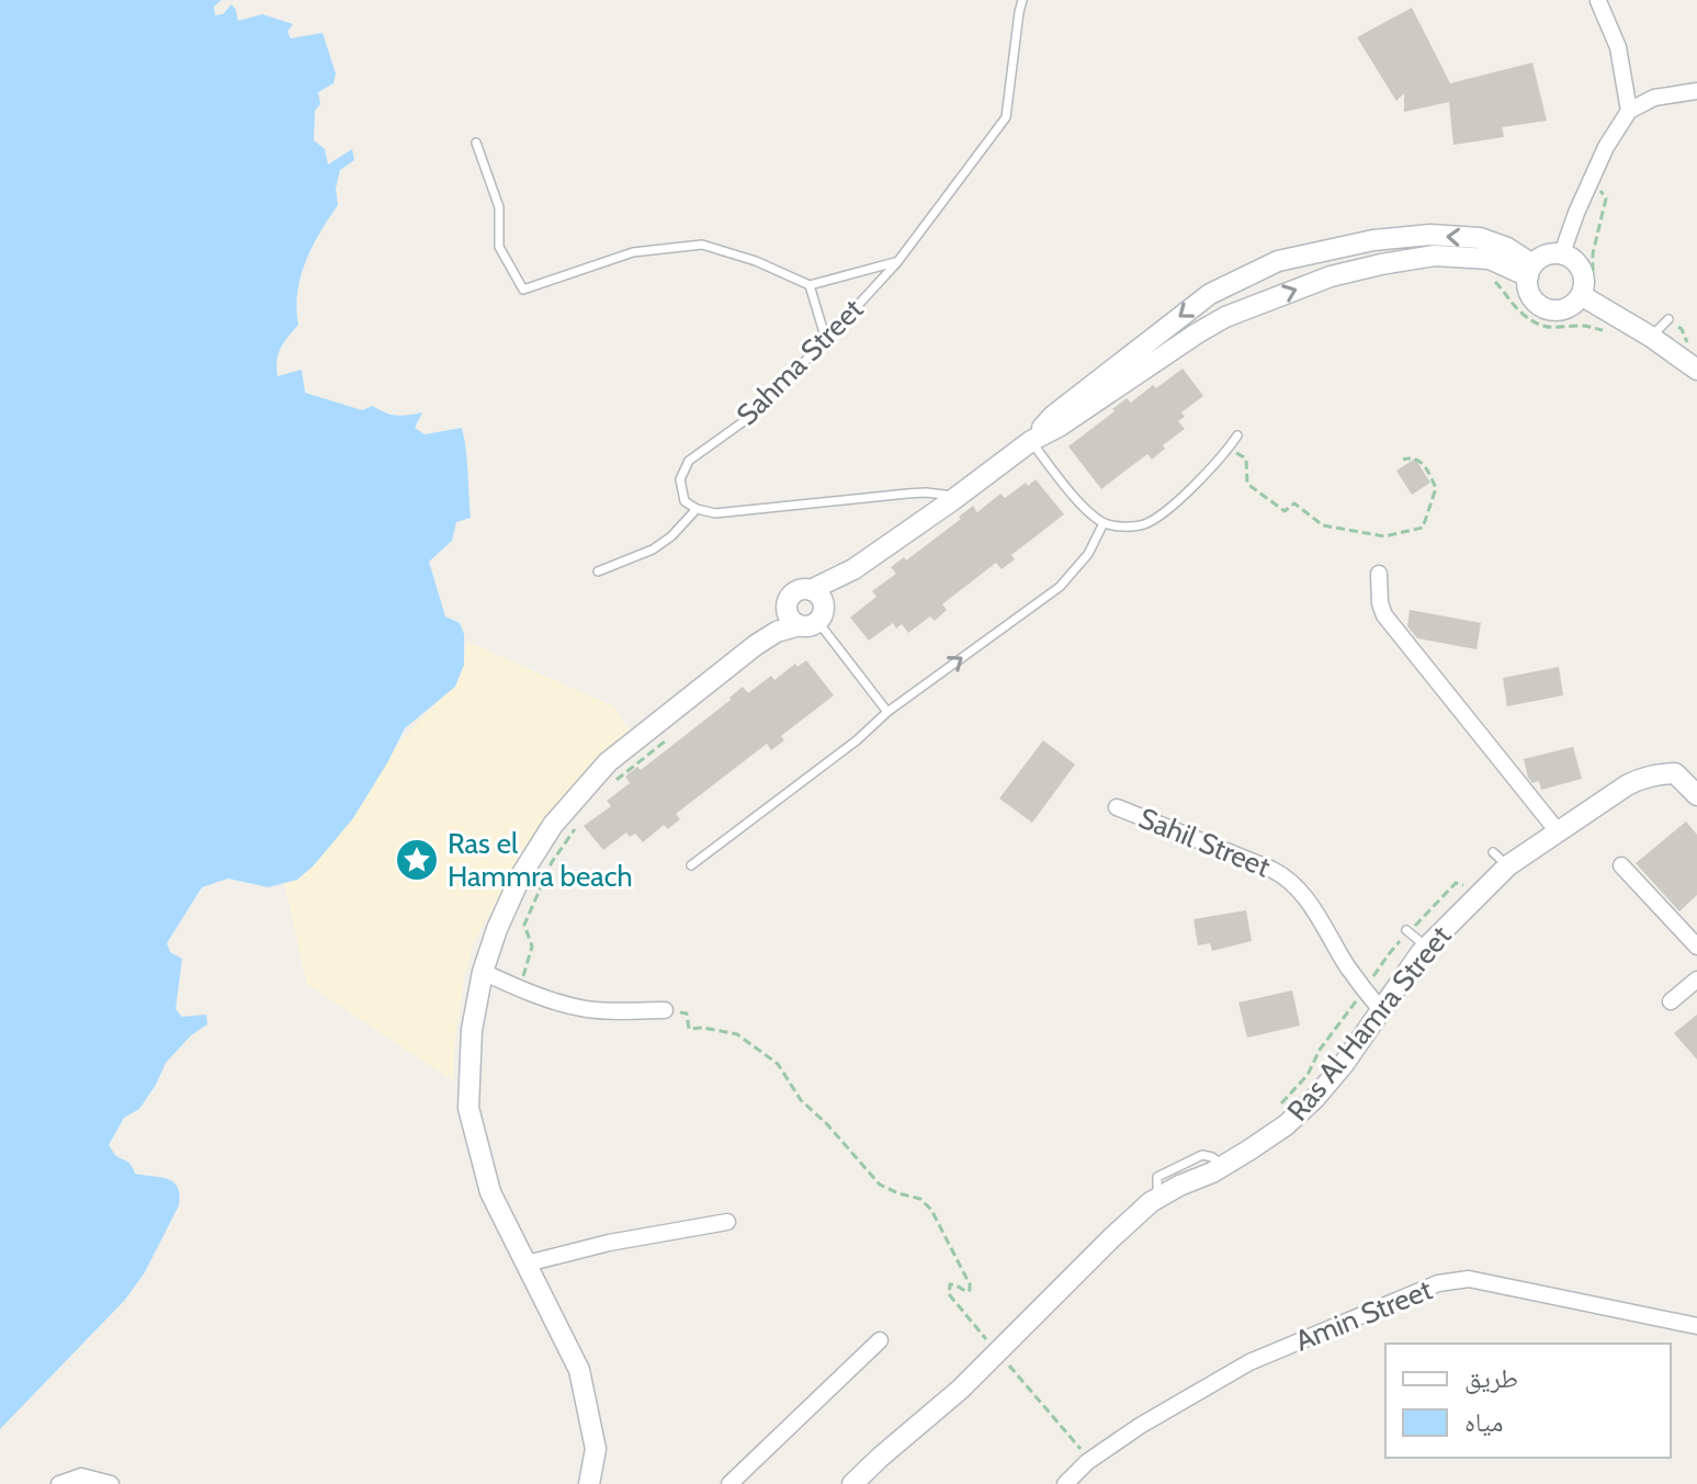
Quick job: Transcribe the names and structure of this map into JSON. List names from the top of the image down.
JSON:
{
  "streets": {
    "street": ["Sahil Street", "Ras Al Hamra Street", "Amin Street"],
    "lane": ["Sahma Street"]
  },
  "crossings": [
    ["Sahil Street", "Ras Al Hamra Street"]
  ],
  "places": {
    "place": ["Ras el Hammra beach"]
  },
  "legend": ["طريق", "مياه"]
}
